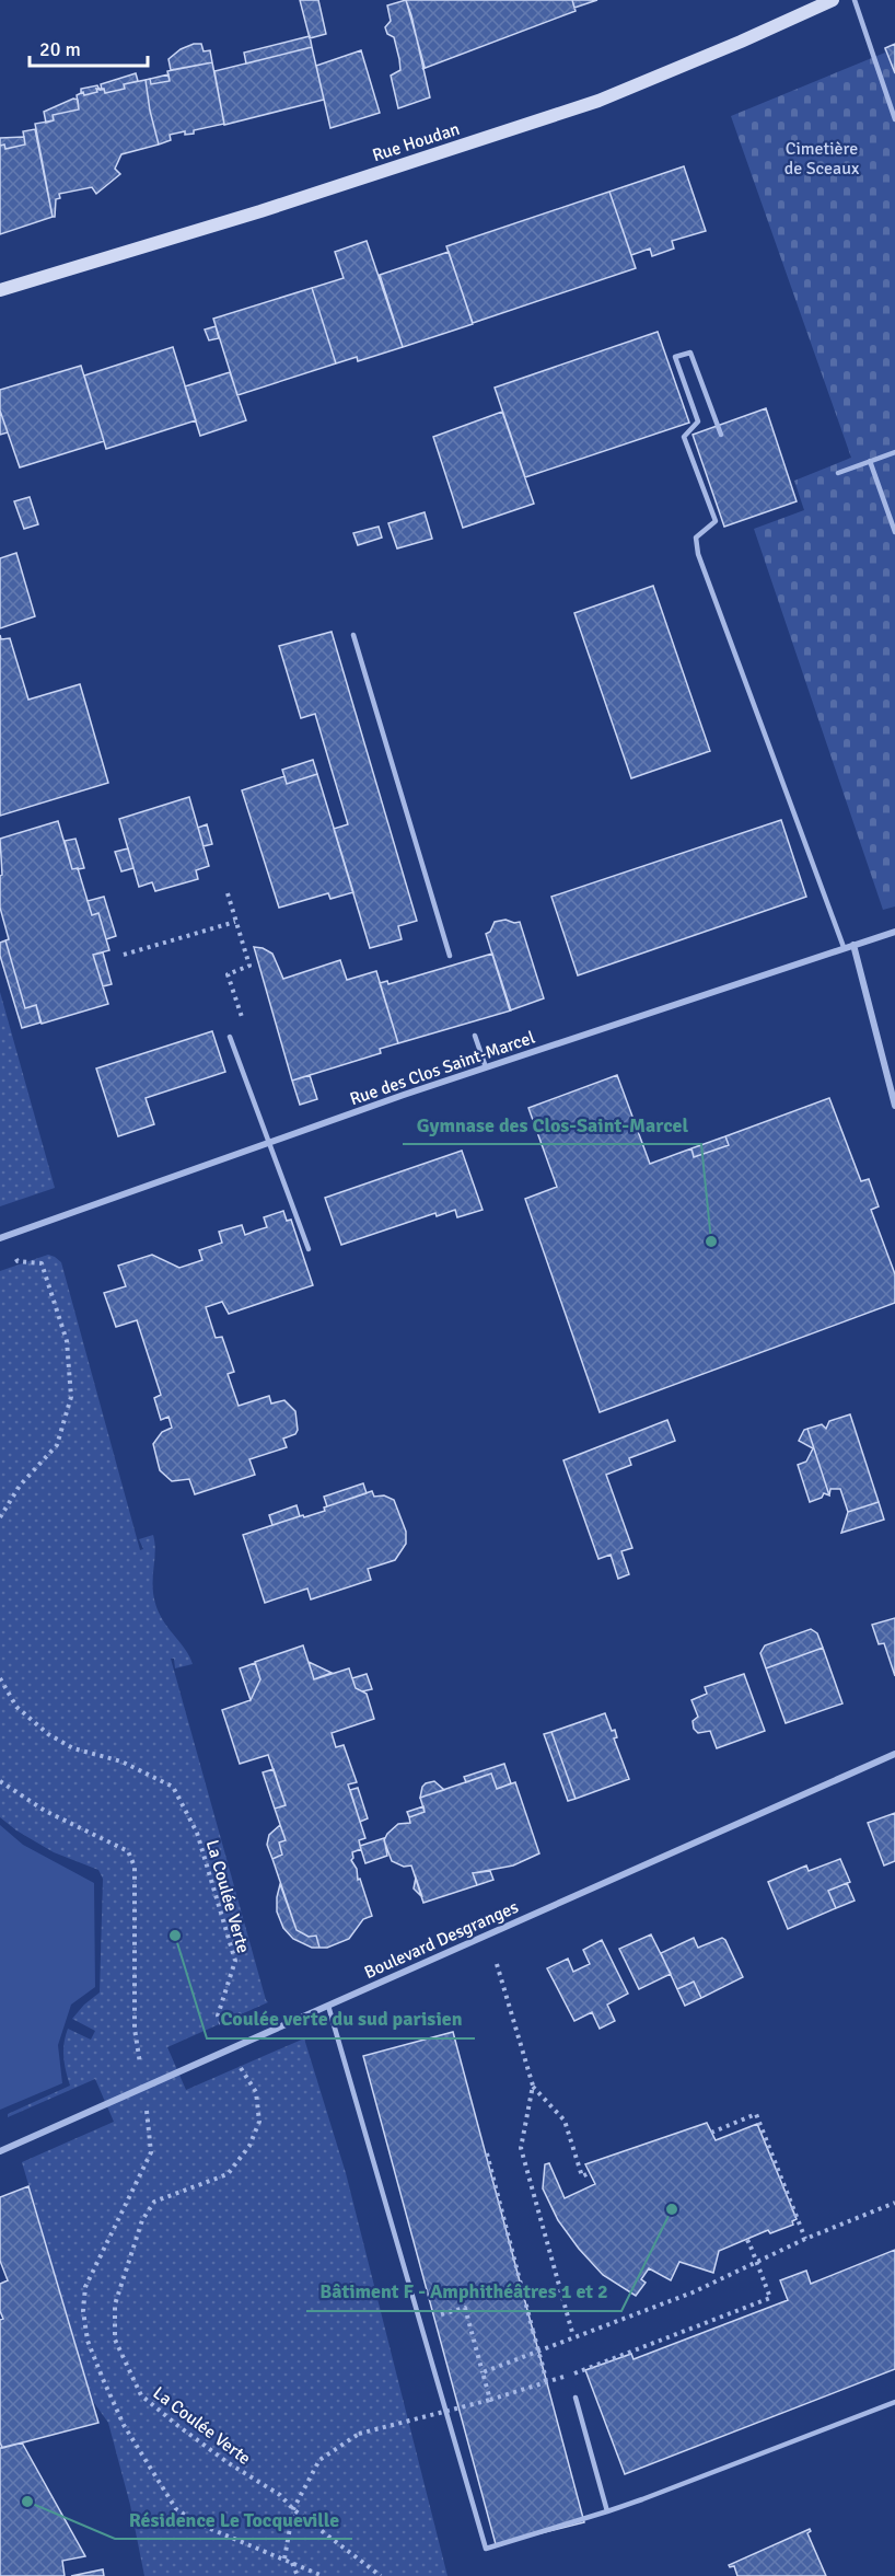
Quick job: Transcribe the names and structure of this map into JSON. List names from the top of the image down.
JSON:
{
  "streets": {
    "main road": ["Rue Houdan"],
    "street": ["Rue des Clos Saint-Marcel", "Boulevard Desgranges"],
    "path": ["La Coulée Verte"]
  },
  "crossings": [
    ["La Coulée Verte", "Boulevard Desgranges"]
  ],
  "parks": ["Cimetière de Sceaux"],
  "places": [
    "Gymnase des Clos-Saint-Marcel",
    "Coulée verte du sud parisien",
    "Bâtiment F - Amphithéâtres 1 et 2",
    "Résidence Le Tocqueville"
  ],
  "scale_bar": "20 m"
}
